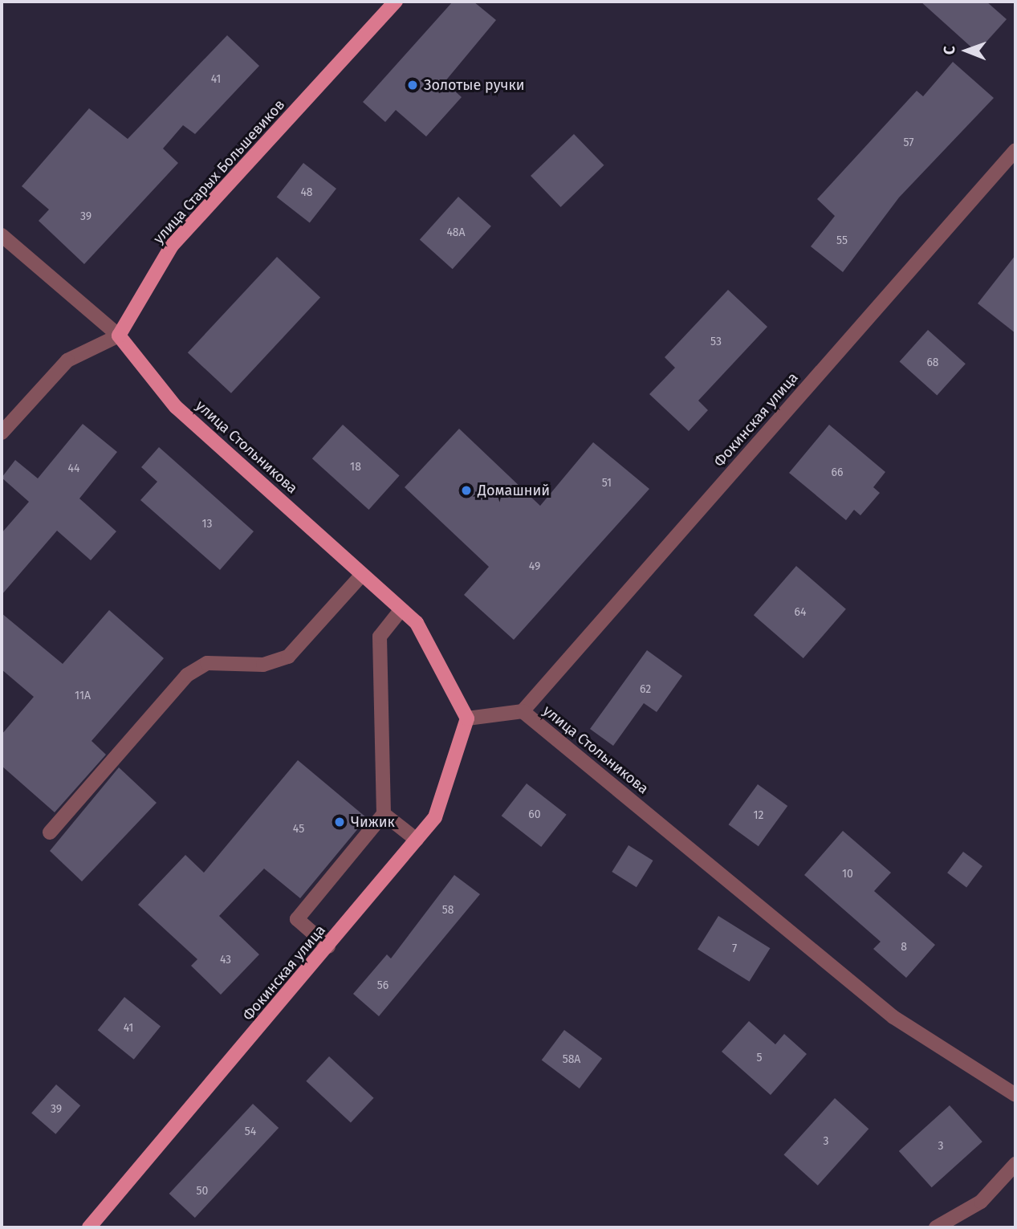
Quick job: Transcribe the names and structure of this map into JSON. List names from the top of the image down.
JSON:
{
  "streets": {
    "main road": ["улица Старых Большевиков", "Фокинская улица", "улица Стольникова"]
  },
  "crossings": [
    ["улица Старых Большевиков", "улица Стольникова"],
    ["Фокинская улица", "улица Стольникова"]
  ],
  "places": ["Золотые ручки", "Домашний", "Чижик"],
  "house_numbers": [
    "41",
    "57",
    "48",
    "39",
    "48А",
    "55",
    "53",
    "68",
    "18",
    "44",
    "66",
    "51",
    "13",
    "49",
    "64",
    "62",
    "11А",
    "60",
    "12",
    "45",
    "10",
    "58",
    "8",
    "7",
    "43",
    "56",
    "41",
    "5",
    "58А",
    "39",
    "54",
    "3",
    "3",
    "50"
  ],
  "north": "left"
}
